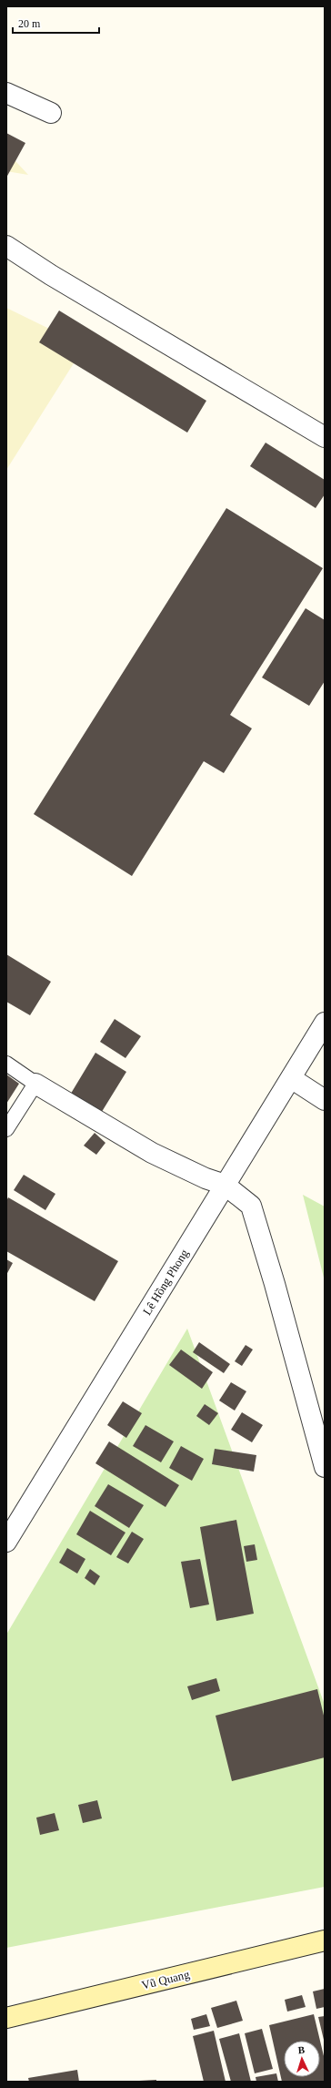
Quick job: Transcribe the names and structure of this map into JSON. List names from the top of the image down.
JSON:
{
  "streets": {
    "main road": ["Vũ Quang"],
    "street": ["Lê Hồng Phong"]
  },
  "scale_bar": "20 m",
  "north": "top"
}
